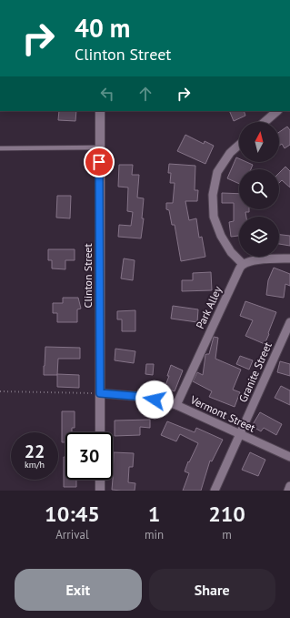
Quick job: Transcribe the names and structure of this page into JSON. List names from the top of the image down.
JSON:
{
  "streets": {
    "street": [
      "Clinton Street",
      "Park Alley",
      "Granite Street",
      "Vermont Street"
    ]
  },
  "crossings": [
    ["Clinton Street", "Vermont Street"],
    ["Park Alley", "Vermont Street"],
    ["Granite Street", "Vermont Street"]
  ],
  "north": "top",
  "page": {
    "turn": ["40 m", "Clinton Street"],
    "speed": "22 km/h",
    "limit": "30",
    "eta": [
      "10:45",
      "Arrival",
      "1",
      "min",
      "210",
      "m"
    ],
    "buttons": ["Exit", "Share"]
  }
}
